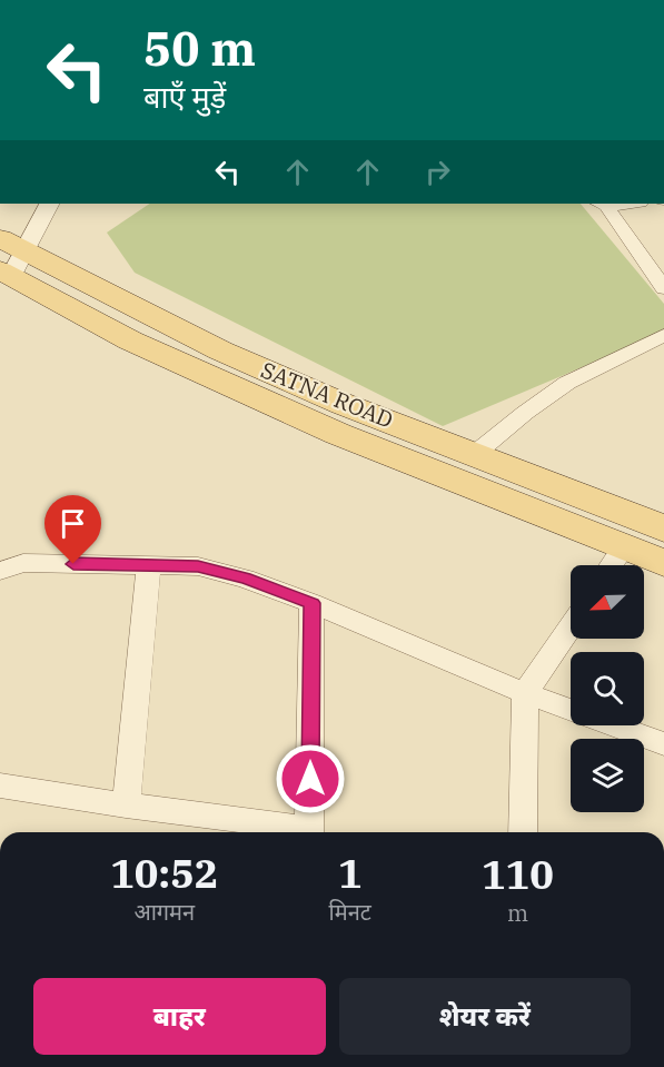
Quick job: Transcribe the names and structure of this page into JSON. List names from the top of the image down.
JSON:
{
  "streets": {
    "main road": ["SATNA ROAD"]
  },
  "north": "bottom left",
  "page": {
    "turn": ["50 m", "बाएँ मुड़ें"],
    "eta": [
      "10:52",
      "आगमन",
      "1",
      "मिनट",
      "110",
      "m"
    ],
    "buttons": ["बाहर", "शेयर करें"]
  }
}
